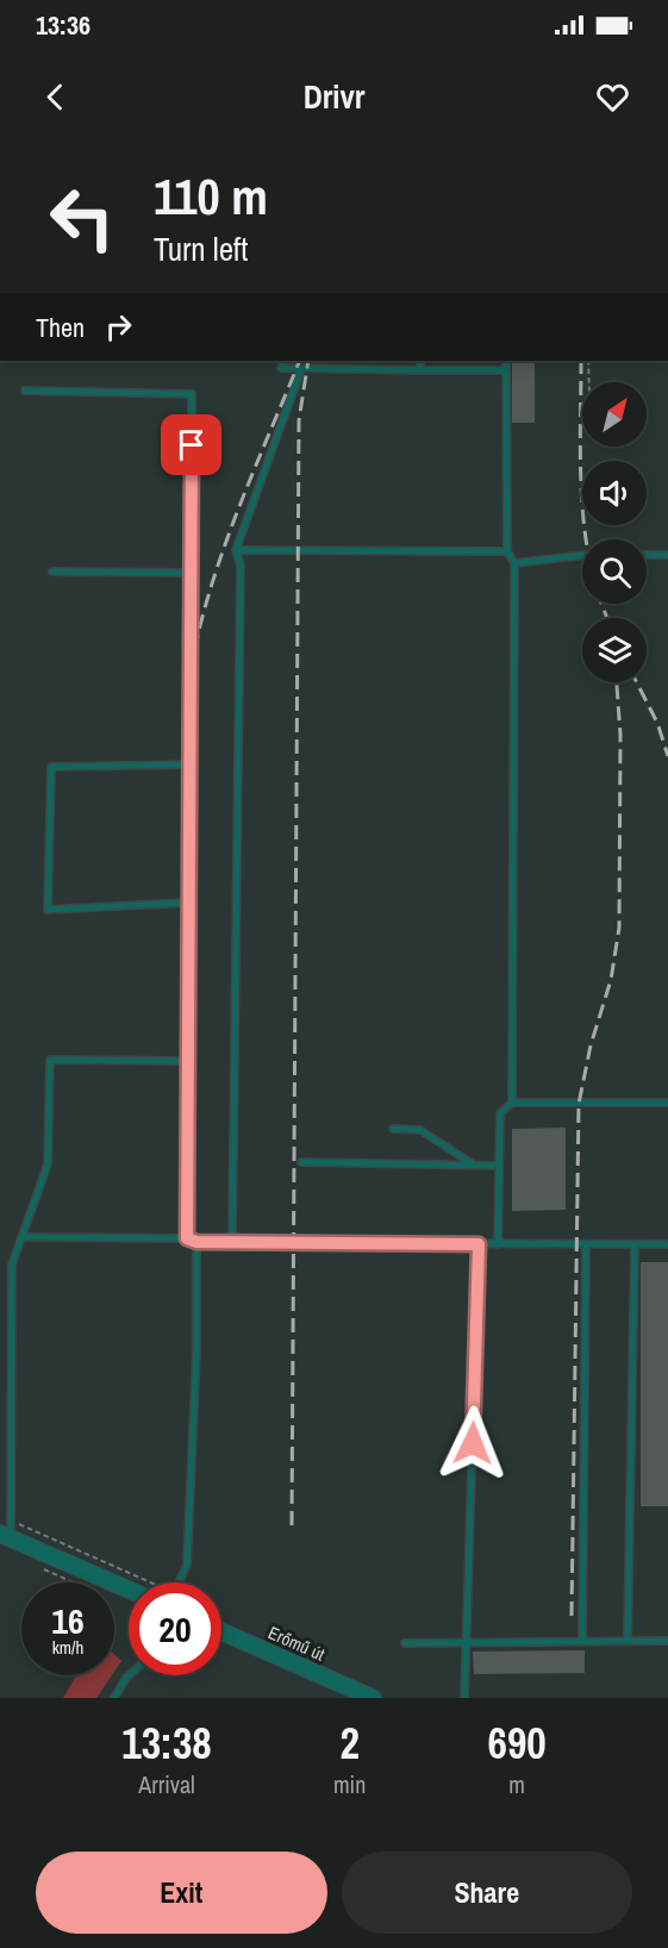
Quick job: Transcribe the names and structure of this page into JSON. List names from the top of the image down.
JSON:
{
  "streets": {
    "street": ["Erőmű út"]
  },
  "north": "top right",
  "page": {
    "status": "13:36",
    "header": "Drivr",
    "turn": ["110 m", "Turn left"],
    "then": "Then",
    "speed": "16 km/h",
    "limit": "20",
    "eta": [
      "13:38",
      "Arrival",
      "2",
      "min",
      "690",
      "m"
    ],
    "buttons": ["Exit", "Share"]
  }
}
